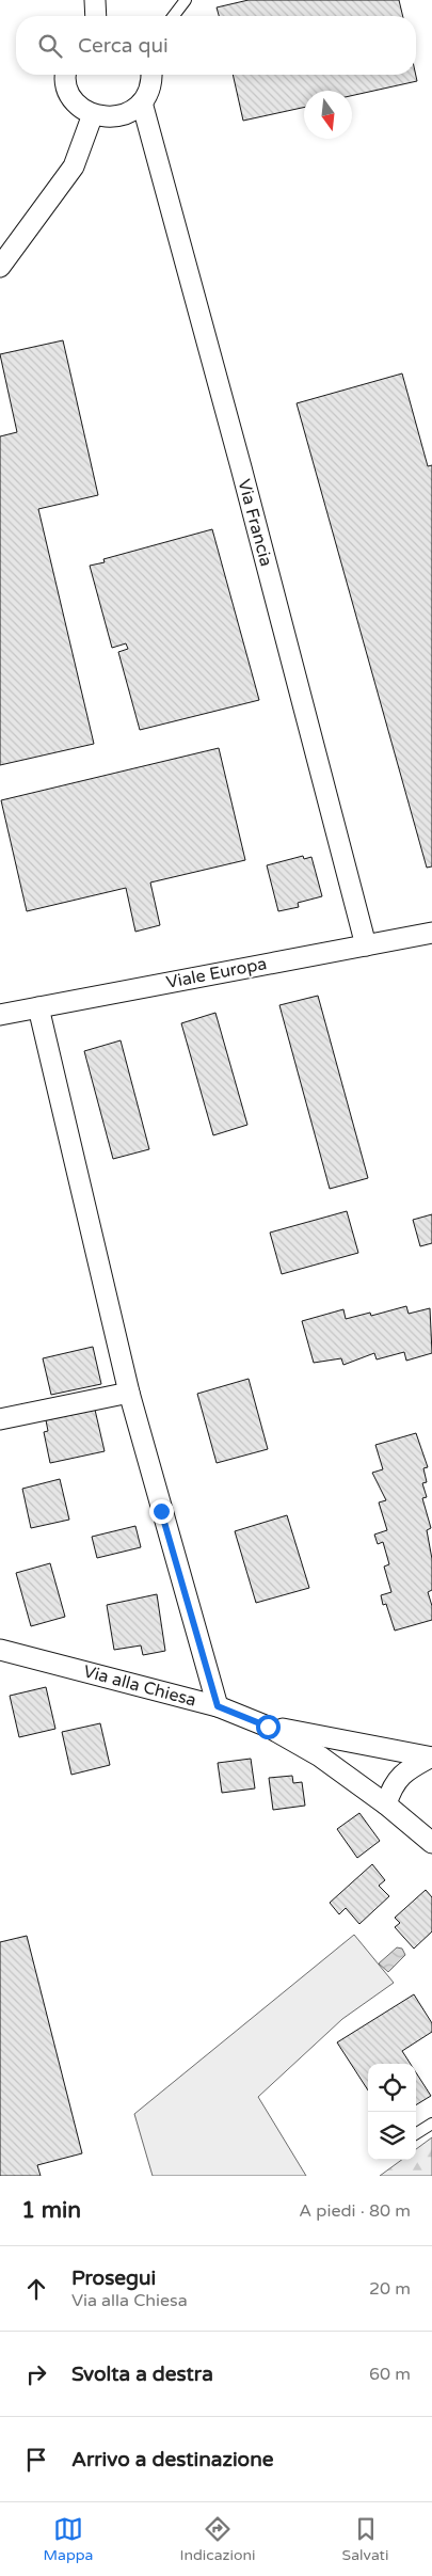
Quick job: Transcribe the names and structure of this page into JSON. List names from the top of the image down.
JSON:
{
  "streets": {
    "street": ["Via Francia", "Viale Europa", "Via alla Chiesa"]
  },
  "crossings": [
    ["Via Francia", "Viale Europa"]
  ],
  "north": "bottom",
  "page": {
    "search": "Cerca qui",
    "heading": ["1 min", "A piedi · 80 m"],
    "list": [
      ["Prosegui", "Via alla Chiesa", "20 m"],
      ["Svolta a destra", "60 m"],
      "Arrivo a destinazione"
    ],
    "nav": ["Mappa", "Indicazioni", "Salvati"]
  }
}
